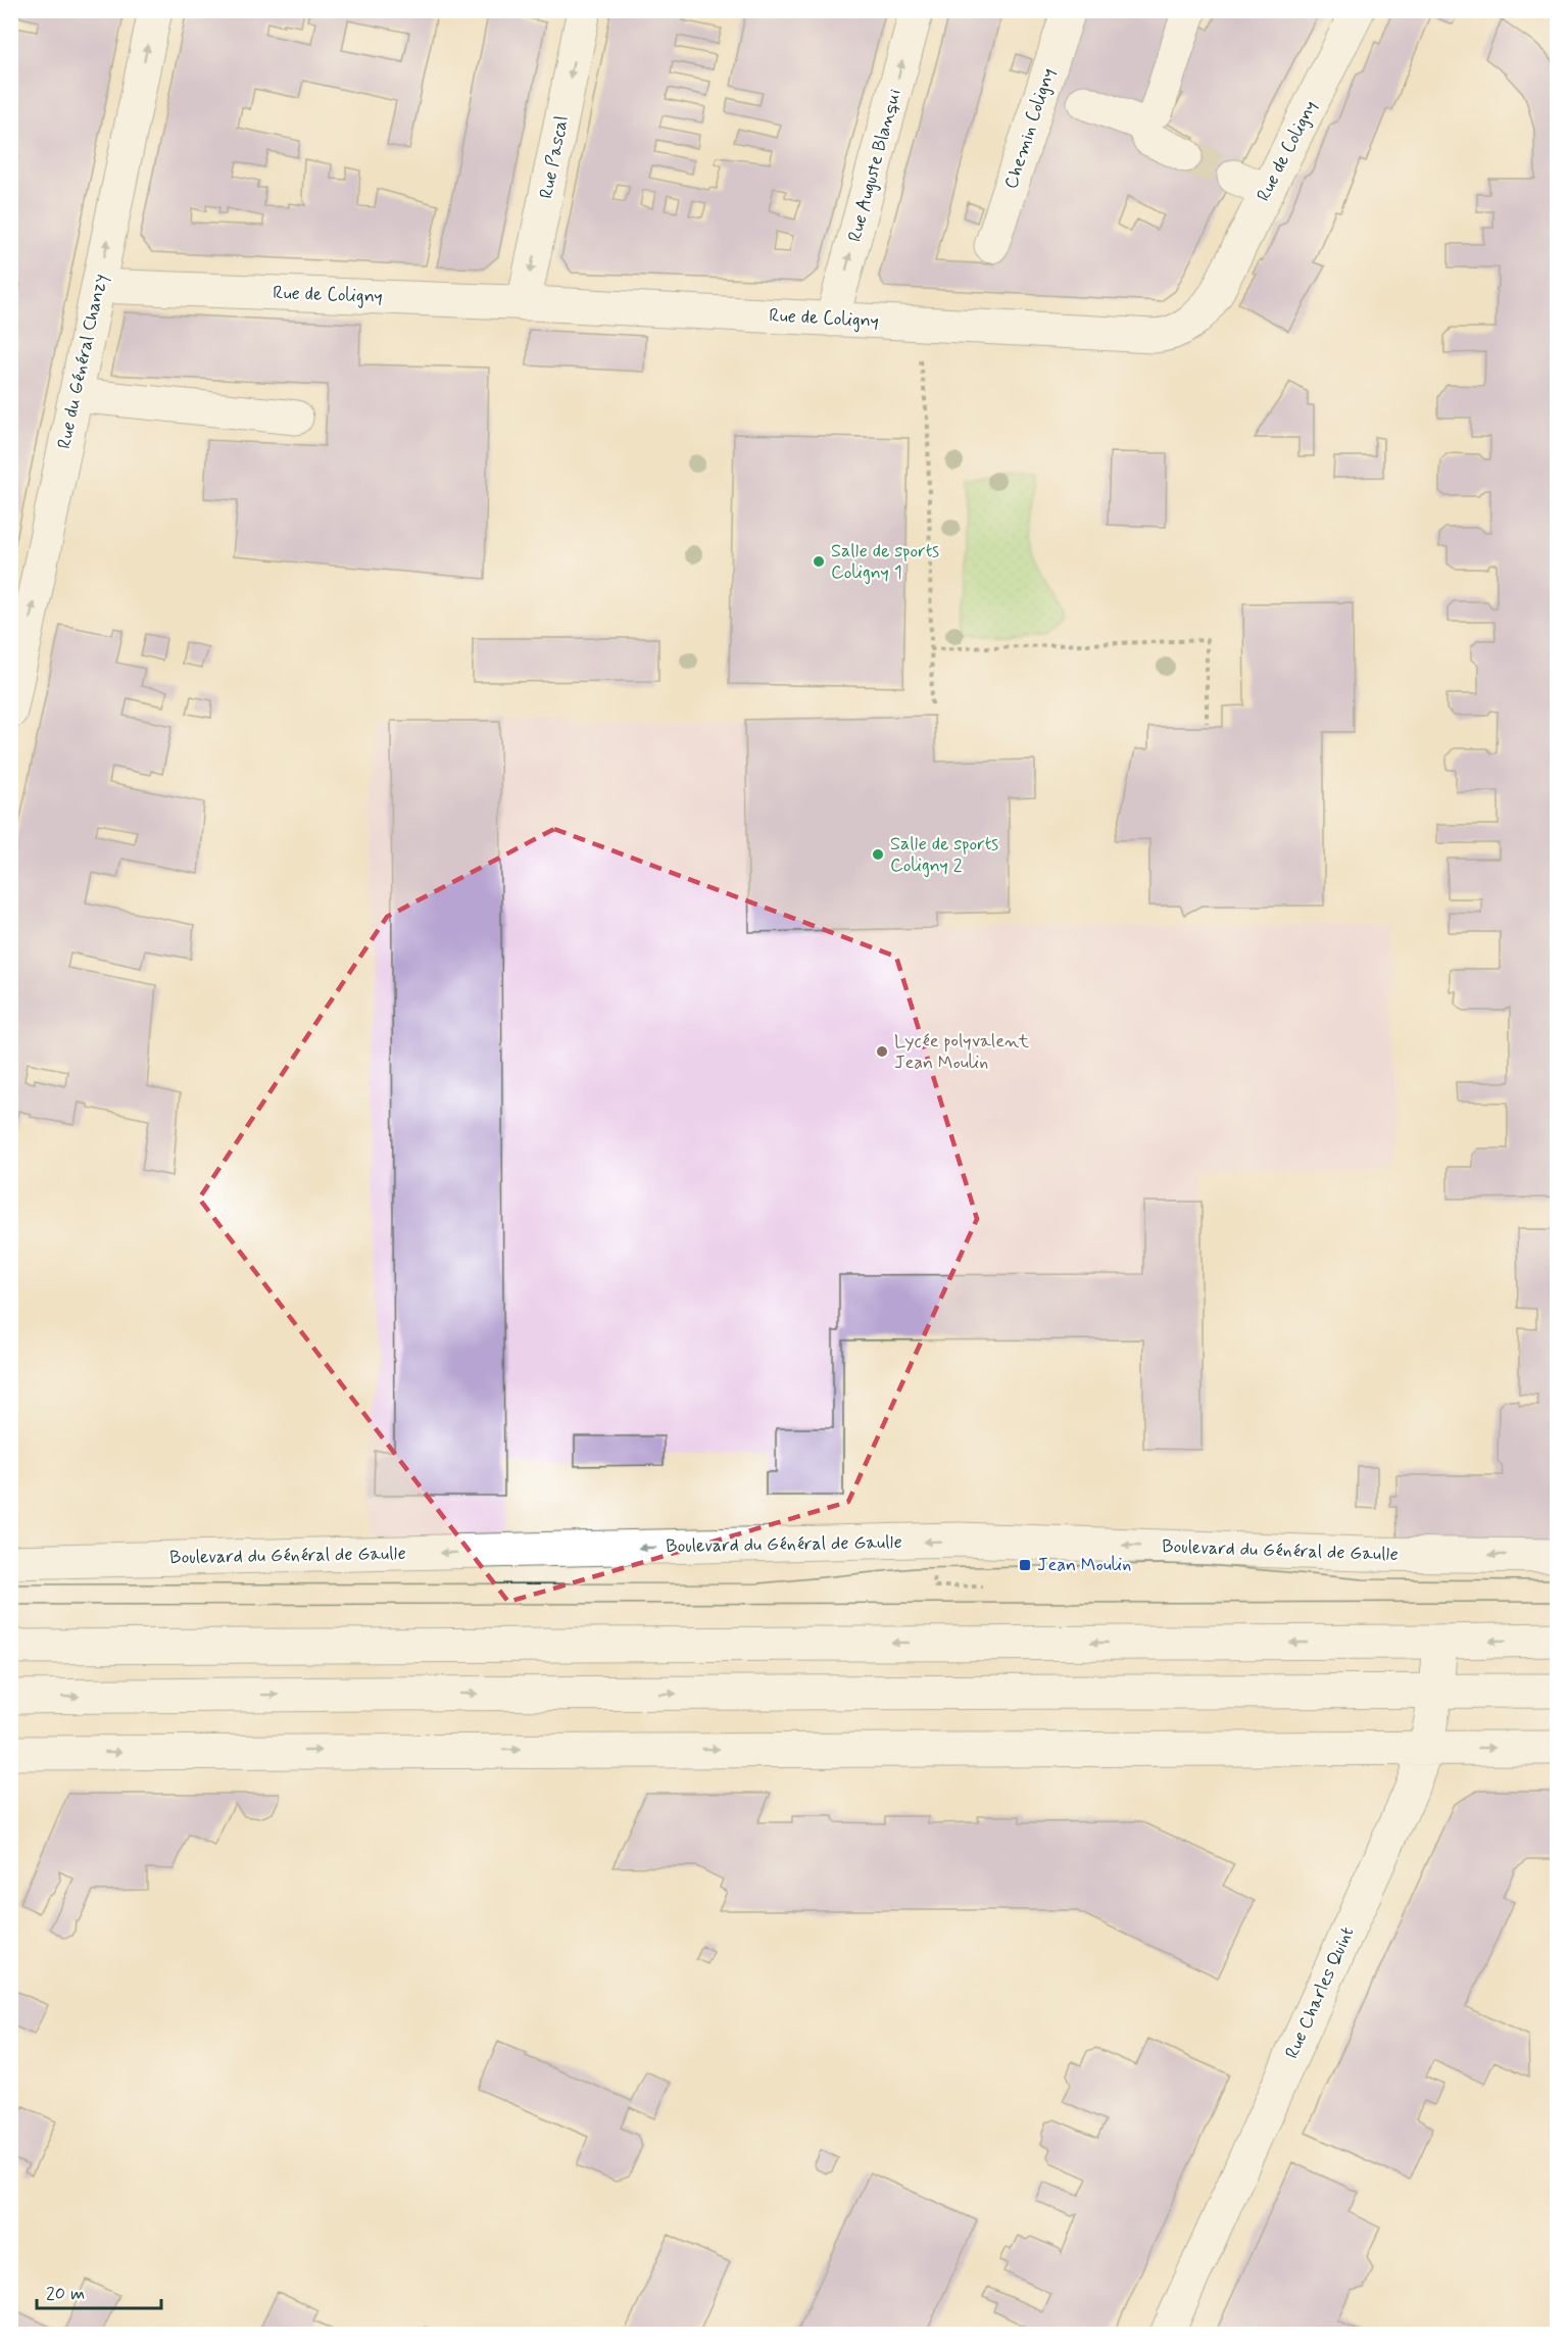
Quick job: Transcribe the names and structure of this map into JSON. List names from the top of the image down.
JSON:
{
  "streets": {
    "street": [
      "Chemin Coligny",
      "Rue de Coligny",
      "Rue Pascal",
      "Rue Auguste Blanqui",
      "Rue du Général Chanzy",
      "Boulevard du Général de Gaulle",
      "Rue Charles Quint"
    ]
  },
  "crossings": [
    ["Rue de Coligny", "Rue Pascal"],
    ["Rue de Coligny", "Rue Auguste Blanqui"],
    ["Rue de Coligny", "Rue du Général Chanzy"]
  ],
  "one_way": ["Rue Pascal", "Rue Auguste Blanqui", "Rue du Général Chanzy"],
  "places": {
    "other": ["Salle de sports Coligny 1", "Salle de sports Coligny 2", "Lycée polyvalent Jean Moulin"],
    "transit": ["Jean Moulin"]
  },
  "scale_bar": "20 m"
}
